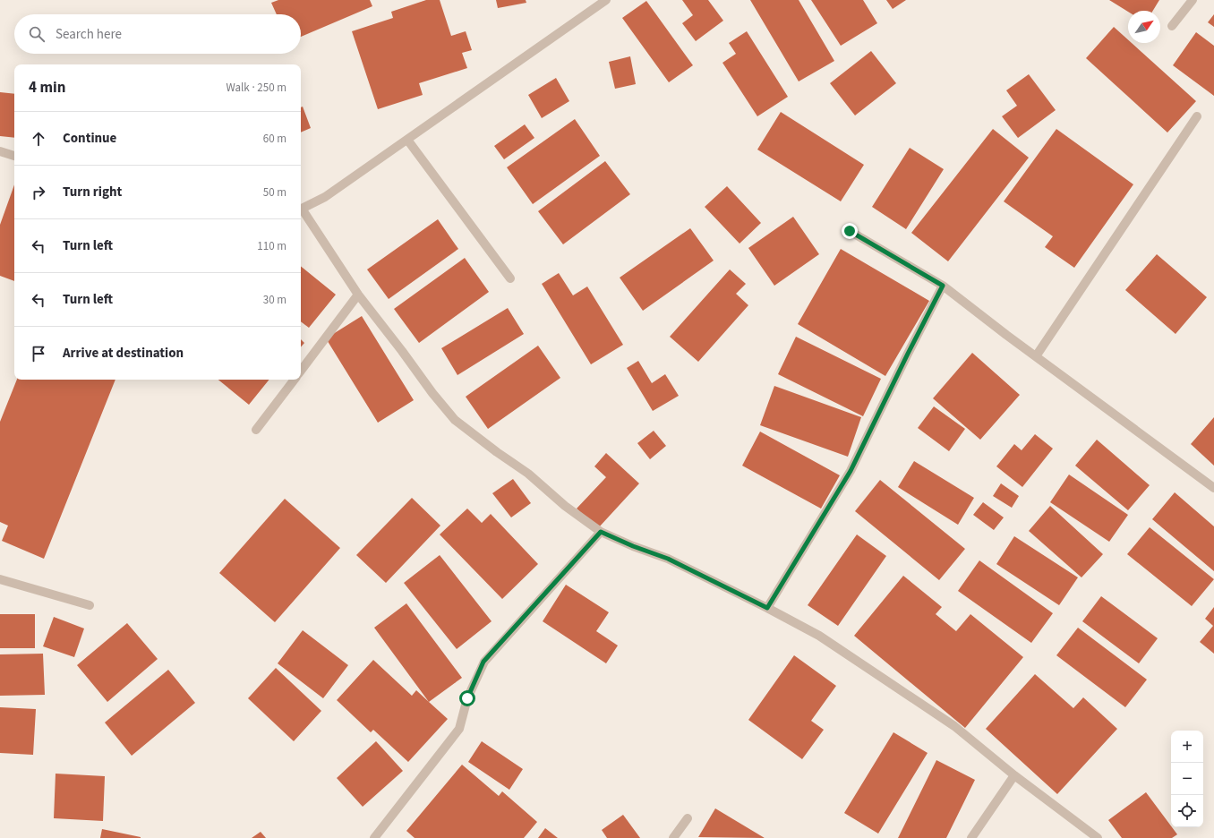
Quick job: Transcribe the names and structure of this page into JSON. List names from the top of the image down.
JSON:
{
  "north": "top right",
  "page": {
    "search": "Search here",
    "heading": ["4 min", "Walk · 250 m"],
    "list": [
      ["Continue", "60 m"],
      ["Turn right", "50 m"],
      ["Turn left", "110 m"],
      ["Turn left", "30 m"],
      "Arrive at destination"
    ],
    "map_buttons": ["+", "−"]
  }
}
